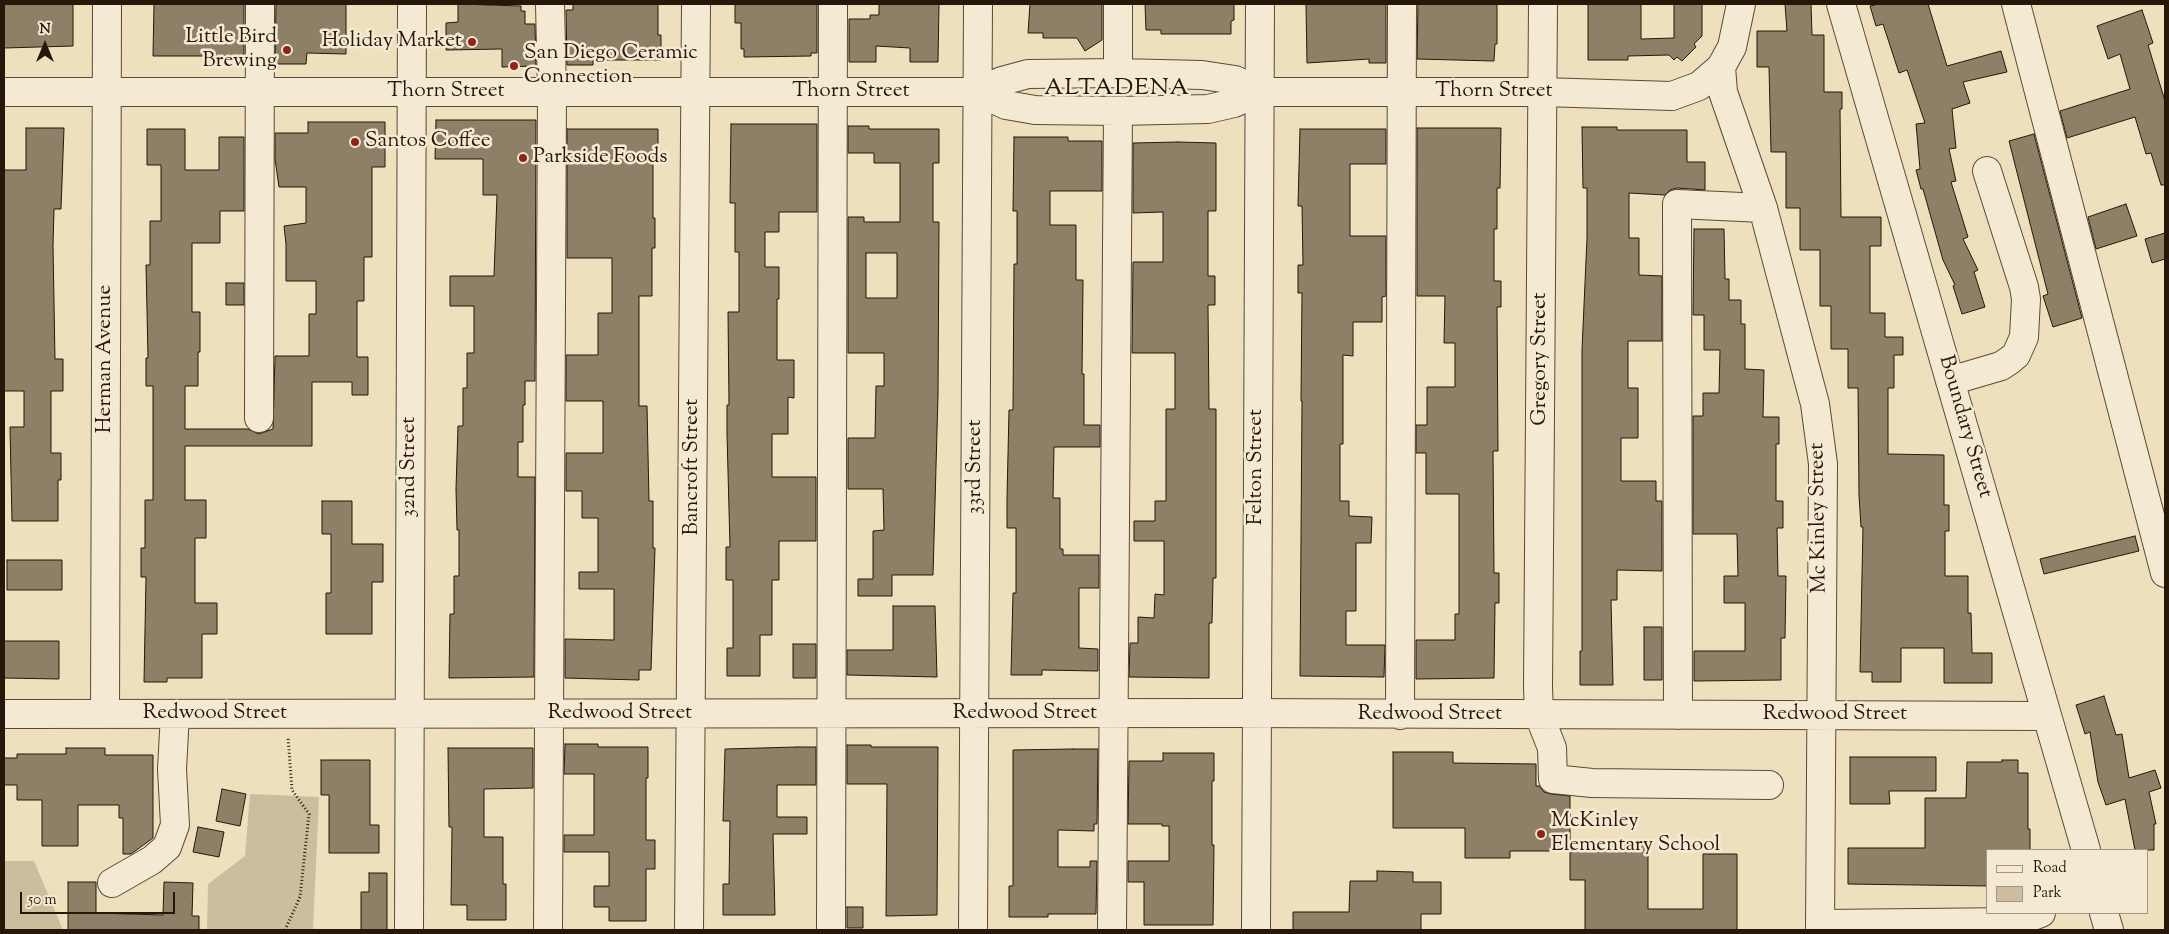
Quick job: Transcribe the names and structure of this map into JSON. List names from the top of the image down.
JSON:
{
  "streets": {
    "street": [
      "Thorn Street",
      "Herman Avenue",
      "Gregory Street",
      "Boundary Street",
      "32nd Street",
      "Bancroft Street",
      "33rd Street",
      "Felton Street",
      "Mc Kinley Street",
      "Redwood Street"
    ]
  },
  "crossings": [
    ["Thorn Street", "Herman Avenue"],
    ["Thorn Street", "Gregory Street"],
    ["Thorn Street", "32nd Street"],
    ["Thorn Street", "Bancroft Street"],
    ["Thorn Street", "33rd Street"],
    ["Thorn Street", "Felton Street"],
    ["Thorn Street", "Mc Kinley Street"],
    ["Herman Avenue", "Redwood Street"],
    ["Gregory Street", "Redwood Street"],
    ["Boundary Street", "Redwood Street"],
    ["32nd Street", "Redwood Street"],
    ["Bancroft Street", "Redwood Street"],
    ["33rd Street", "Redwood Street"],
    ["Felton Street", "Redwood Street"],
    ["Mc Kinley Street", "Redwood Street"]
  ],
  "districts": ["ALTADENA"],
  "places": [
    "Holiday Market",
    "Little Bird Brewing",
    "San Diego Ceramic Connection",
    "Santos Coffee",
    "Parkside Foods",
    "McKinley Elementary School"
  ],
  "legend": ["Road", "Park"],
  "scale_bar": "50 m",
  "north": "top"
}
